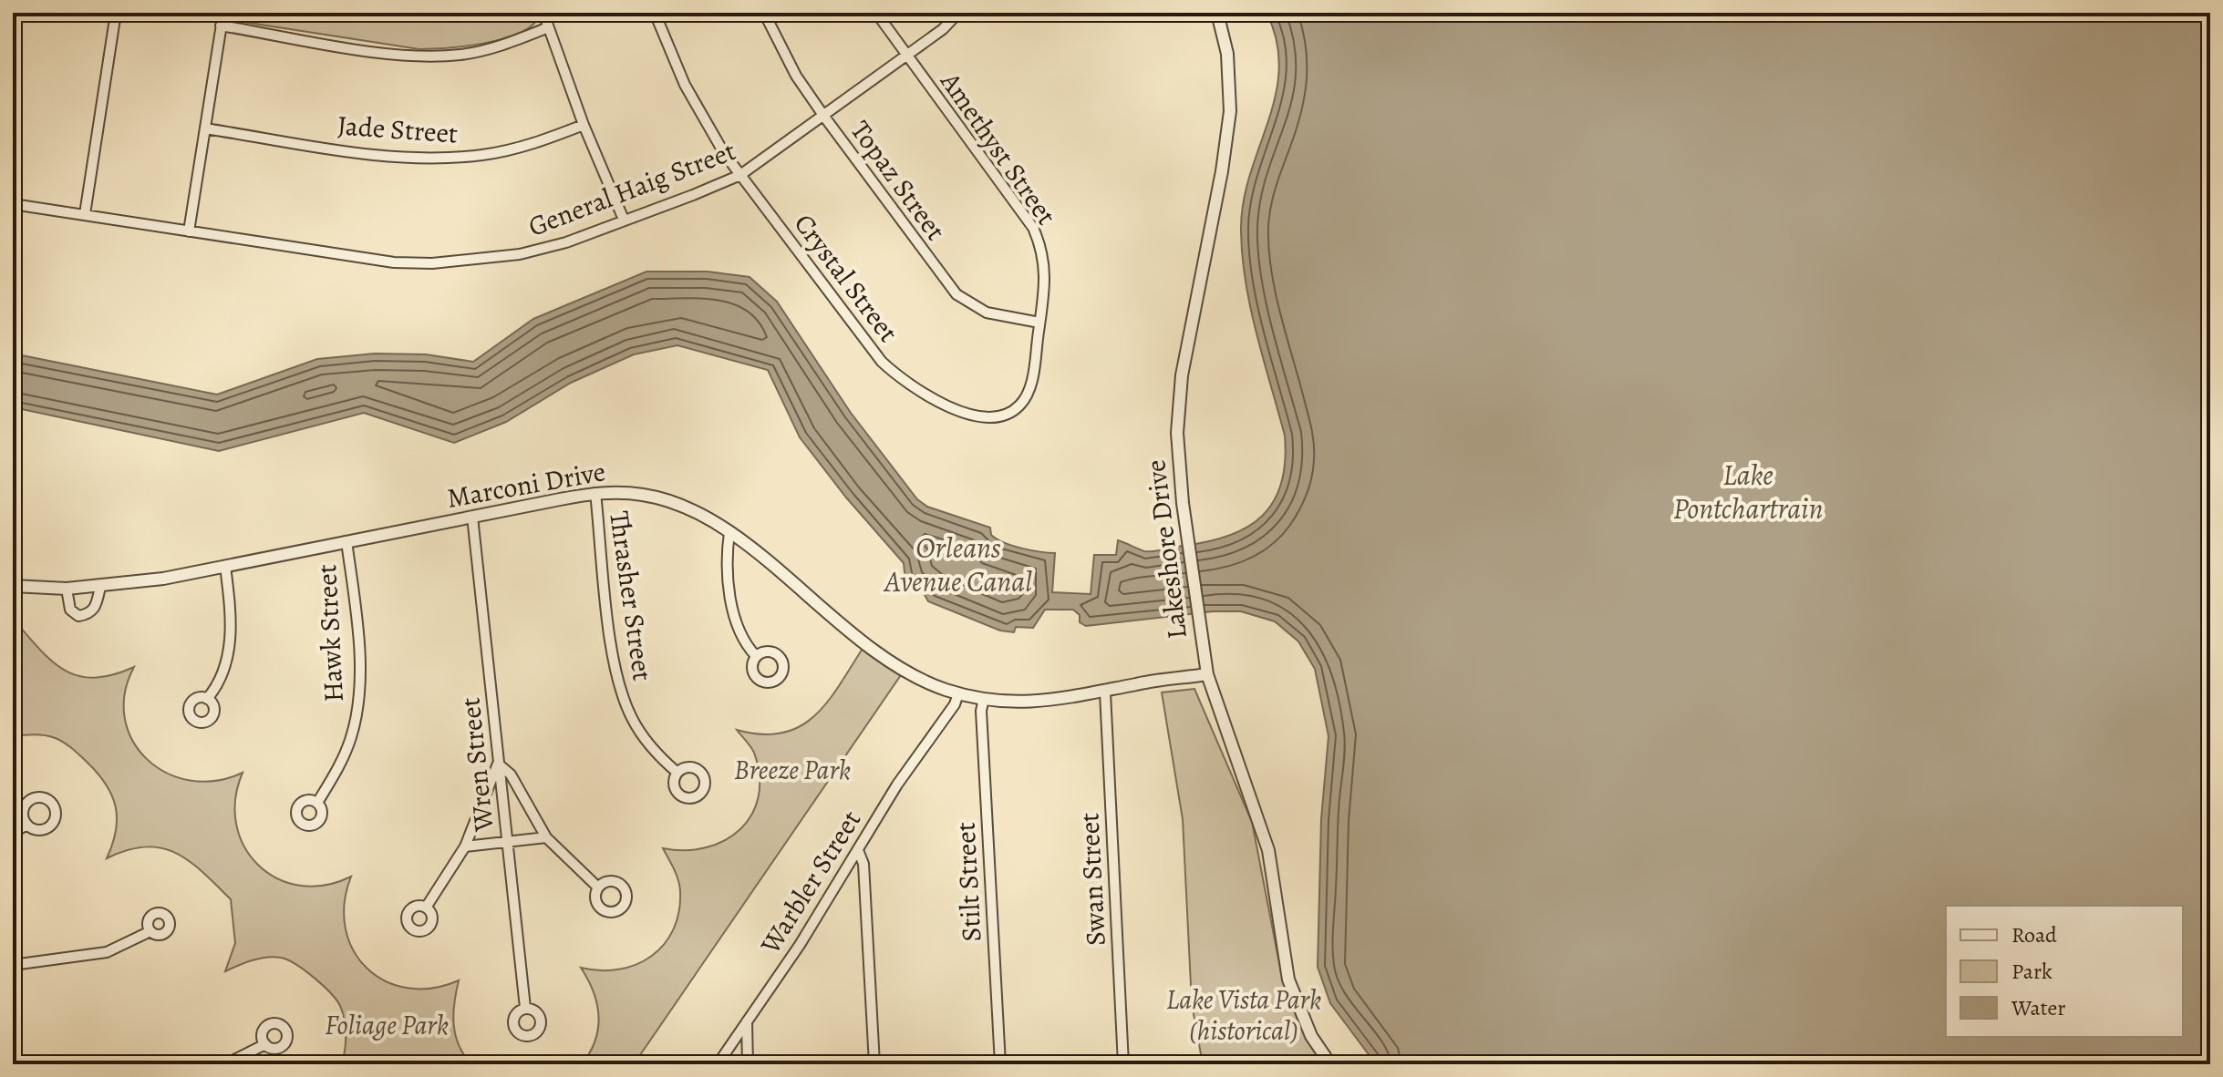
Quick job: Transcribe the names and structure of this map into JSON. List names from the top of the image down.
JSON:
{
  "streets": {
    "street": [
      "Jade Street",
      "Amethyst Street",
      "Topaz Street",
      "General Haig Street",
      "Crystal Street",
      "Marconi Drive",
      "Lakeshore Drive",
      "Thrasher Street",
      "Hawk Street",
      "Wren Street",
      "Swan Street",
      "Warbler Street",
      "Stilt Street"
    ]
  },
  "crossings": [
    ["Amethyst Street", "Topaz Street"],
    ["Amethyst Street", "General Haig Street"],
    ["Amethyst Street", "Crystal Street"],
    ["Topaz Street", "General Haig Street"],
    ["Topaz Street", "Crystal Street"],
    ["General Haig Street", "Crystal Street"],
    ["Marconi Drive", "Lakeshore Drive"],
    ["Marconi Drive", "Thrasher Street"],
    ["Marconi Drive", "Hawk Street"],
    ["Marconi Drive", "Wren Street"],
    ["Marconi Drive", "Swan Street"],
    ["Marconi Drive", "Warbler Street"],
    ["Marconi Drive", "Stilt Street"]
  ],
  "water": ["Lake Pontchartrain", "Orleans Avenue Canal"],
  "parks": ["Breeze Park", "Lake Vista Park (historical)", "Foliage Park"],
  "legend": ["Road", "Park", "Water"]
}
